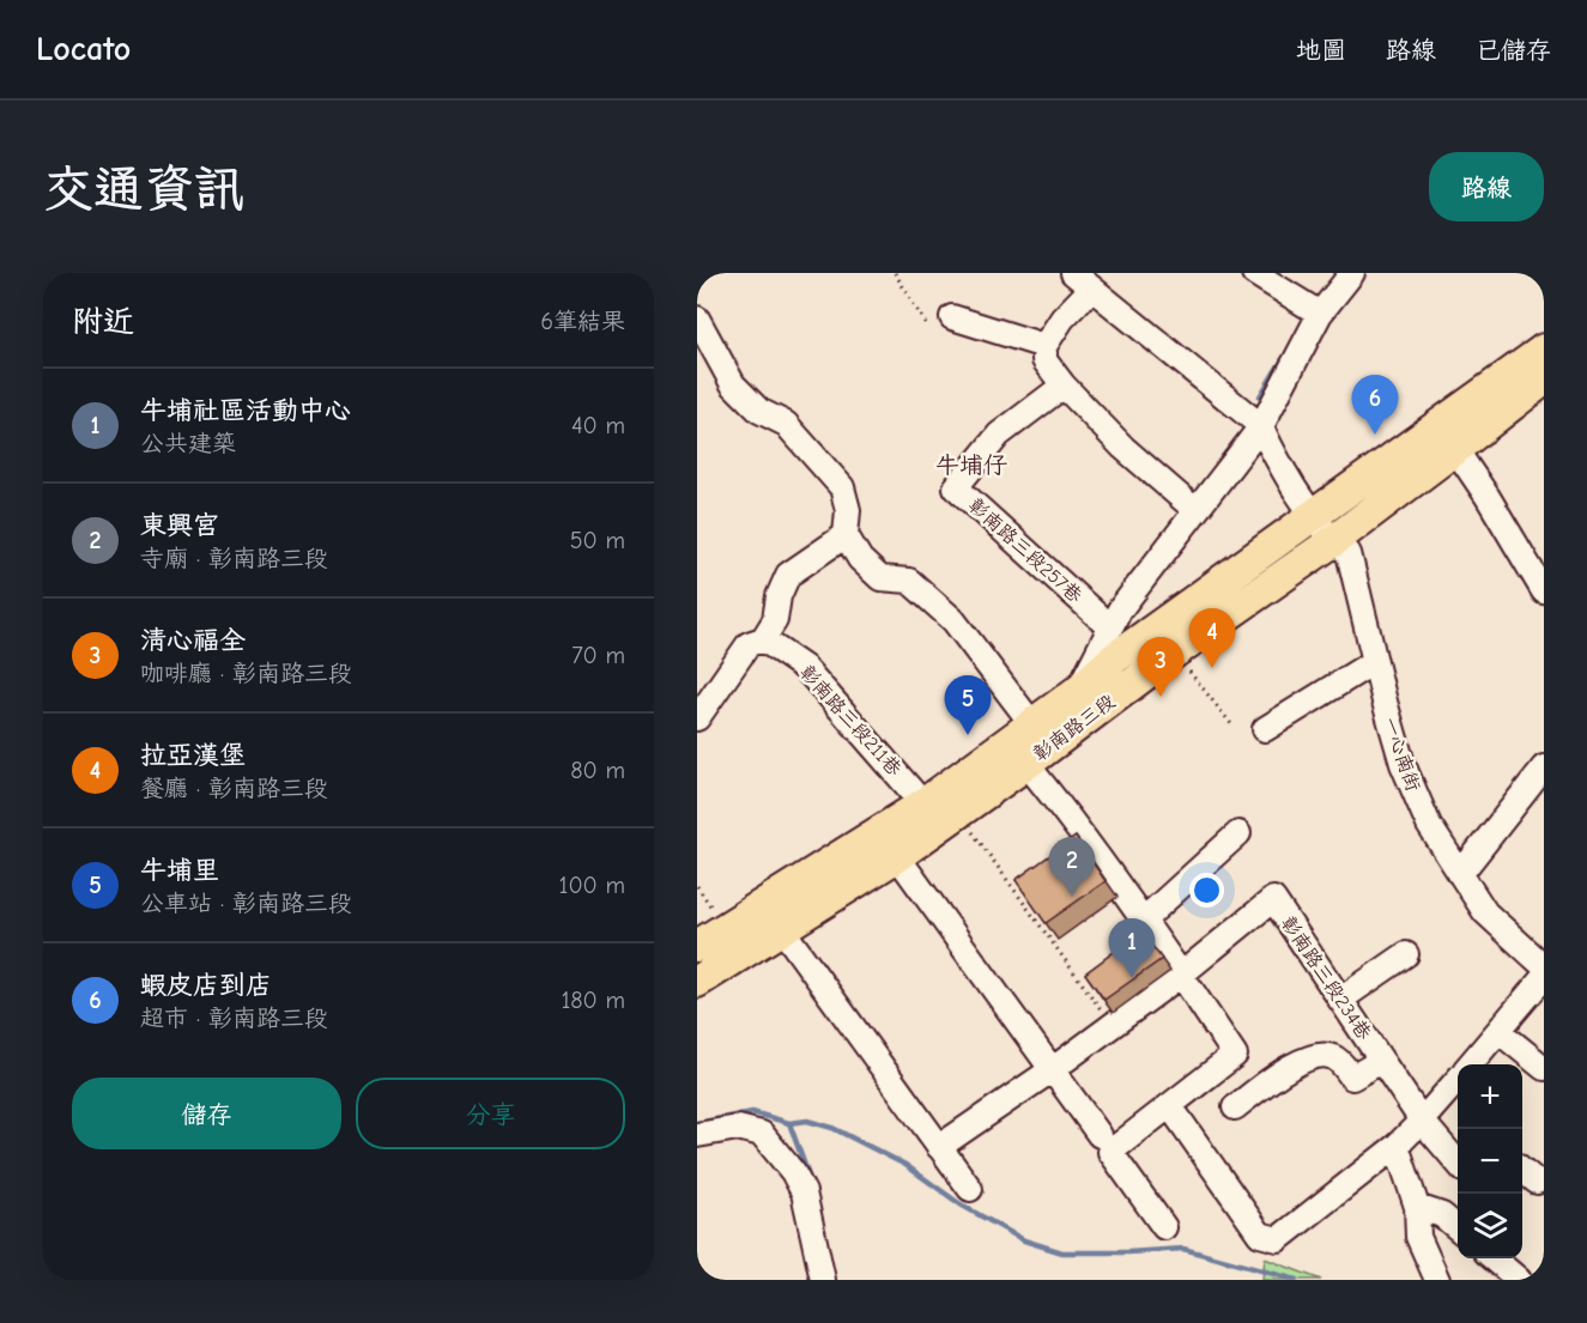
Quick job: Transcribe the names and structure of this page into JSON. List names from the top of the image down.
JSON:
{
  "streets": {
    "main road": ["彰南路三段"],
    "street": [
      "彰南路三段257巷",
      "彰南路三段211巷",
      "一心南街",
      "彰南路三段234巷"
    ]
  },
  "crossings": [
    ["彰南路三段211巷", "彰南路三段"],
    ["彰南路三段", "一心南街"]
  ],
  "districts": ["牛埔仔"],
  "page": {
    "header": "Locato",
    "nav": ["地圖", "路線", "已儲存"],
    "buttons": [
      "路線",
      ["儲存", "分享"]
    ],
    "title": "交通資訊",
    "heading": ["附近", "6筆結果"],
    "list": [
      {
        "mark": "1",
        "name": "牛埔社區活動中心",
        "note": "公共建築",
        "value": "40 m"
      },
      {
        "mark": "2",
        "name": "東興宮",
        "note": "寺廟 · 彰南路三段",
        "value": "50 m"
      },
      {
        "mark": "3",
        "name": "清心福全",
        "note": "咖啡廳 · 彰南路三段",
        "value": "70 m"
      },
      {
        "mark": "4",
        "name": "拉亞漢堡",
        "note": "餐廳 · 彰南路三段",
        "value": "80 m"
      },
      {
        "mark": "5",
        "name": "牛埔里",
        "note": "公車站 · 彰南路三段",
        "value": "100 m"
      },
      {
        "mark": "6",
        "name": "蝦皮店到店",
        "note": "超市 · 彰南路三段",
        "value": "180 m"
      }
    ],
    "pins": [
      "6",
      "4",
      "3",
      "5",
      "2",
      "1"
    ],
    "map_buttons": ["+", "−"]
  }
}
